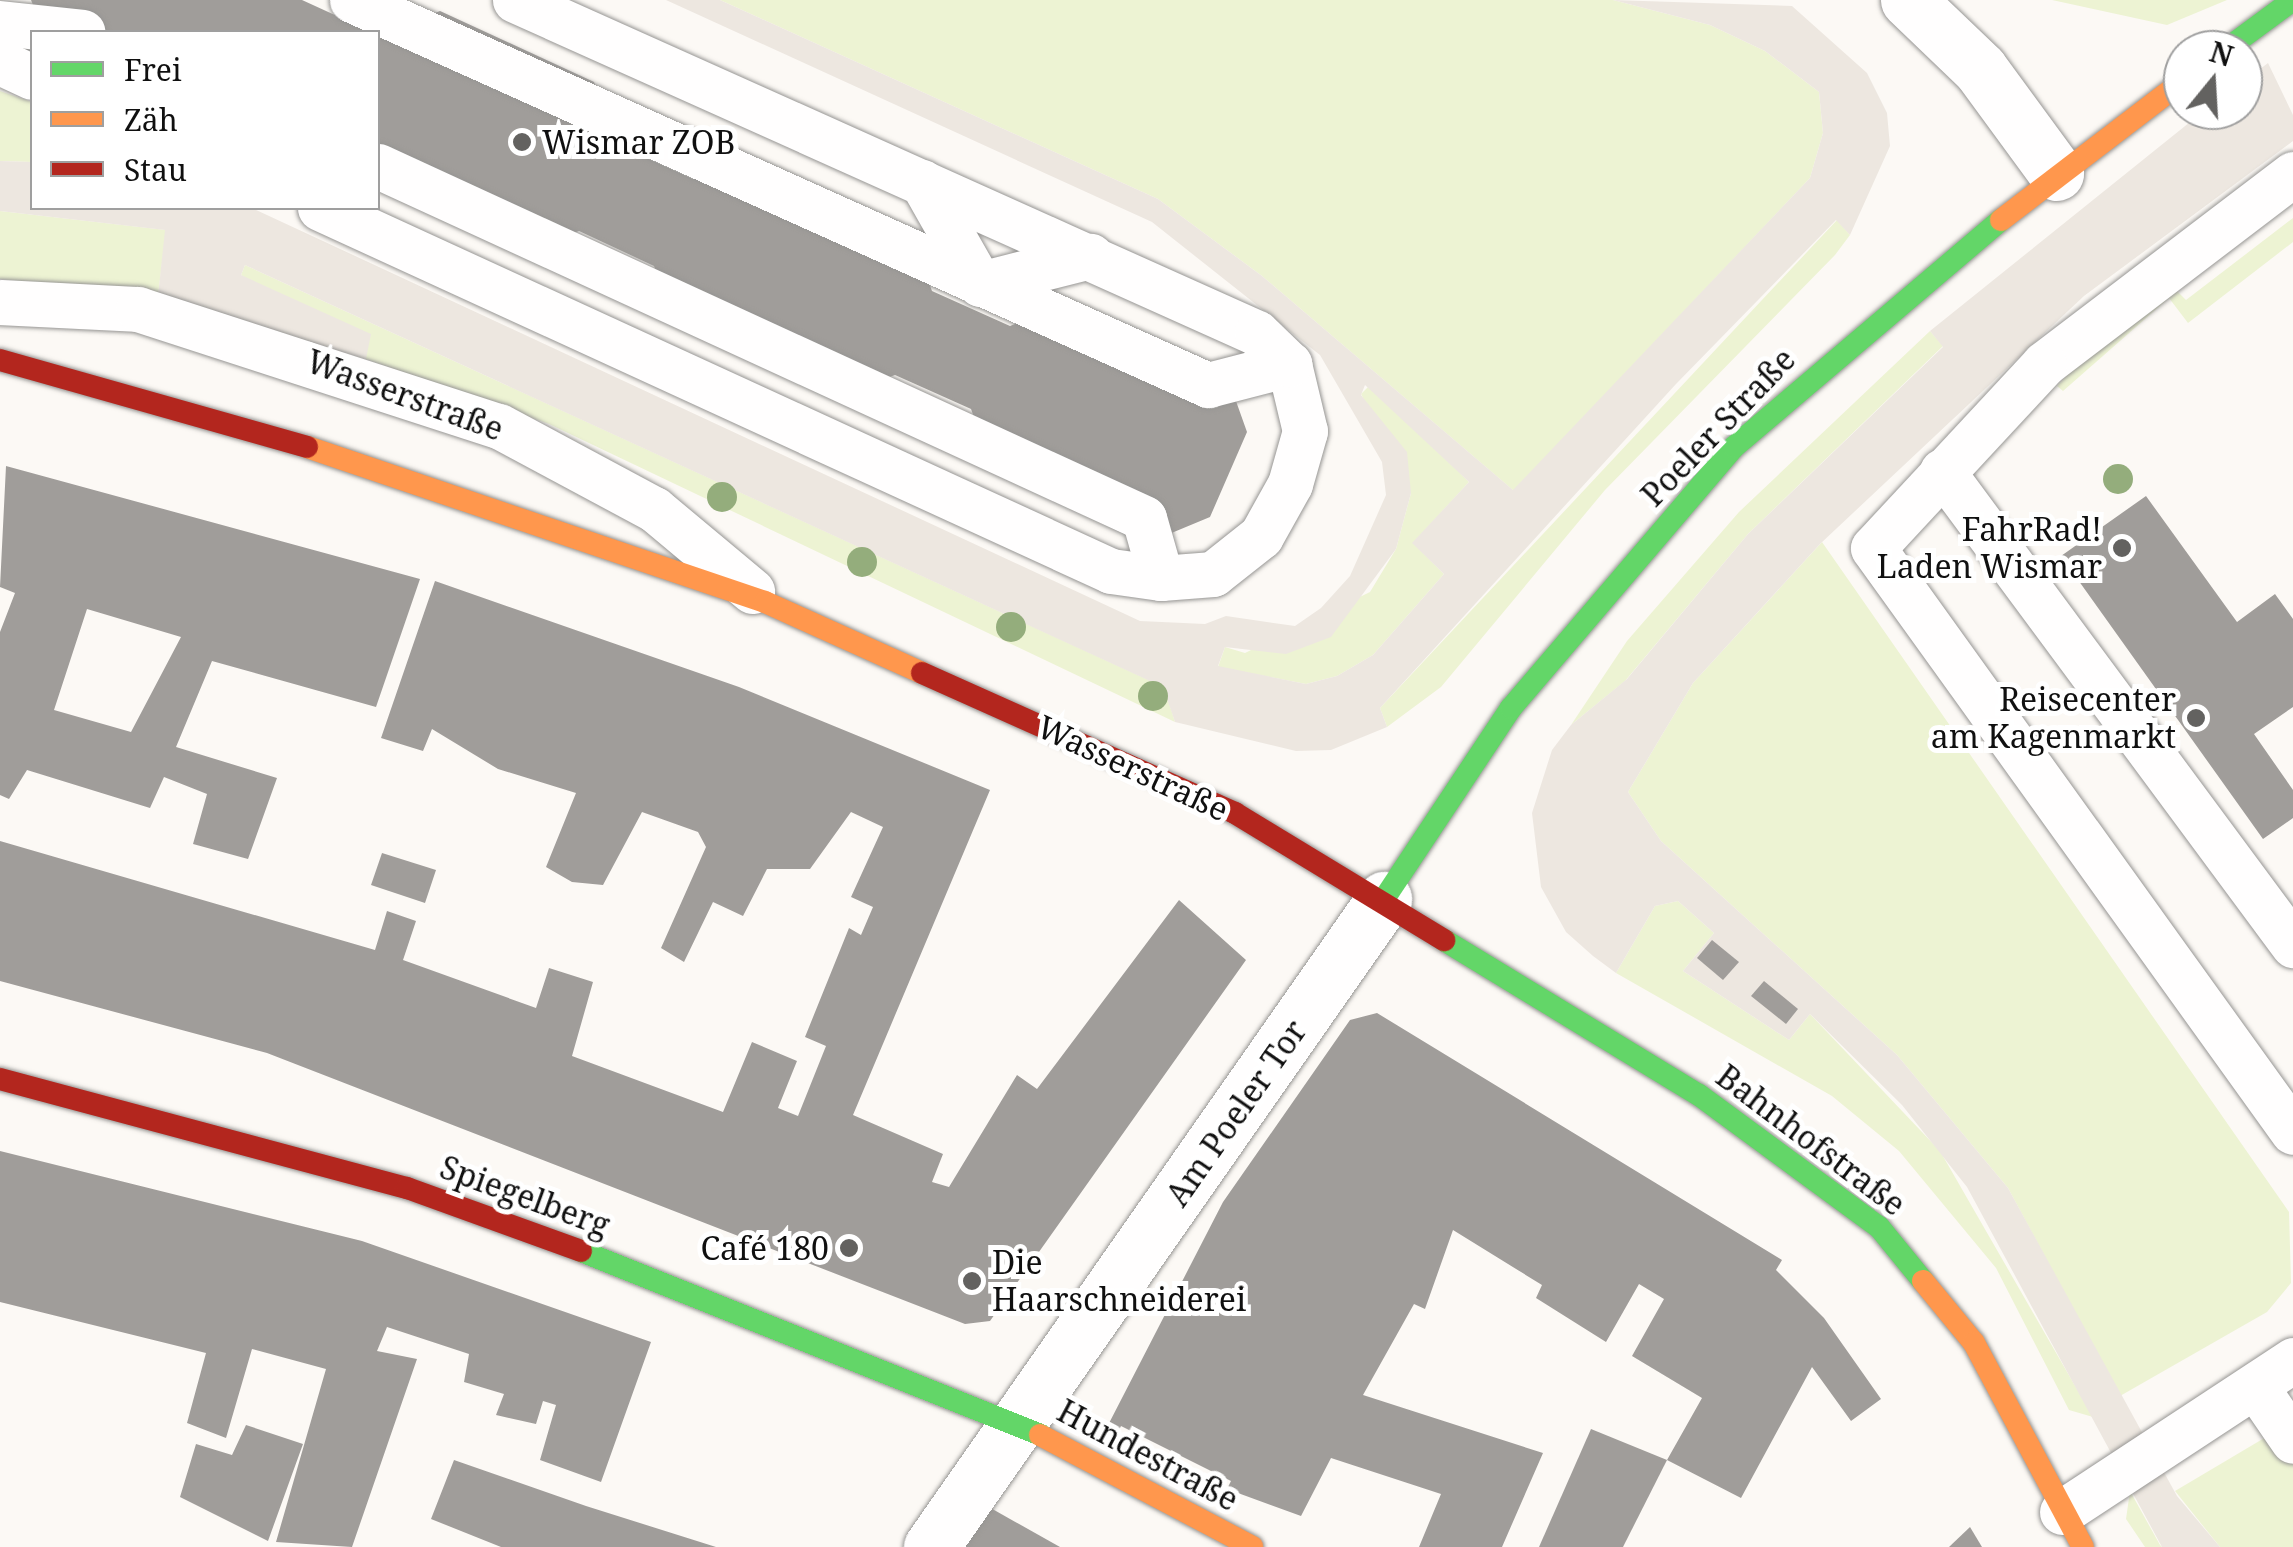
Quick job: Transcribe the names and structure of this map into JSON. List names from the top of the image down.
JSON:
{
  "streets": {
    "street": [
      "Wasserstraße",
      "Poeler Straße",
      "Am Poeler Tor",
      "Bahnhofstraße",
      "Spiegelberg",
      "Hundestraße"
    ]
  },
  "crossings": [
    ["Wasserstraße", "Poeler Straße"],
    ["Wasserstraße", "Am Poeler Tor"],
    ["Wasserstraße", "Bahnhofstraße"],
    ["Poeler Straße", "Am Poeler Tor"],
    ["Poeler Straße", "Bahnhofstraße"],
    ["Am Poeler Tor", "Bahnhofstraße"],
    ["Am Poeler Tor", "Spiegelberg"],
    ["Am Poeler Tor", "Hundestraße"],
    ["Spiegelberg", "Hundestraße"]
  ],
  "places": [
    "Wismar ZOB",
    "FahrRad! Laden Wismar",
    "Reisecenter am Kagenmarkt",
    "Café 180",
    "Die Haarschneiderei"
  ],
  "legend": ["Frei", "Zäh", "Stau"],
  "north": "top"
}
